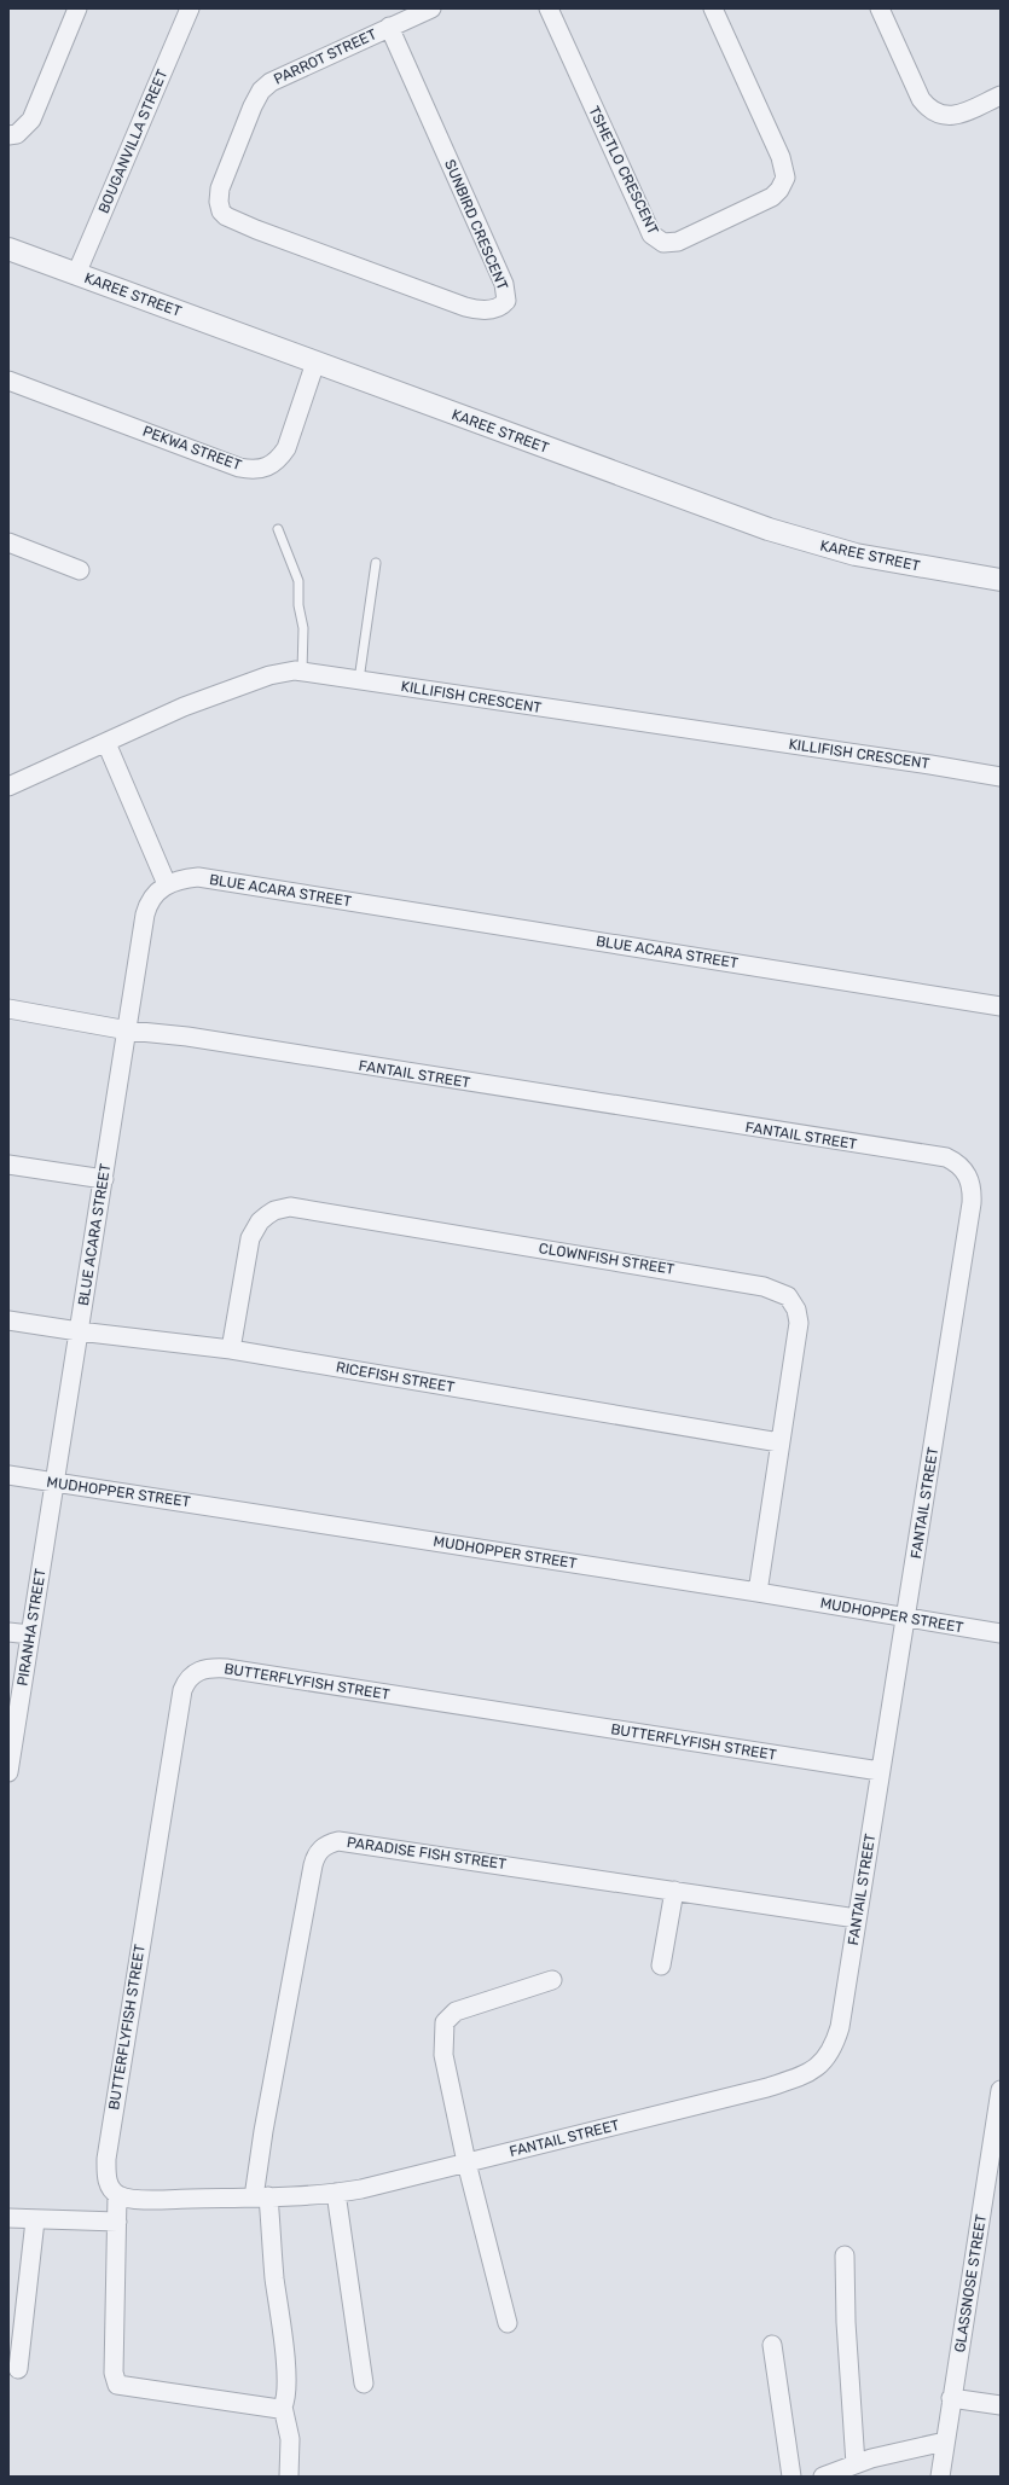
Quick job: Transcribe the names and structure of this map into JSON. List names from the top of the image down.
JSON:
{
  "streets": {
    "street": [
      "PARROT STREET",
      "BOUGANVILLA STREET",
      "TSHETLO CRESCENT",
      "SUNBIRD CRESCENT",
      "KAREE STREET",
      "PEKWA STREET",
      "KILLIFISH CRESCENT",
      "BLUE ACARA STREET",
      "FANTAIL STREET",
      "CLOWNFISH STREET",
      "RICEFISH STREET",
      "MUDHOPPER STREET",
      "PIRANHA STREET",
      "BUTTERFLYFISH STREET",
      "PARADISE FISH STREET",
      "GLASSNOSE STREET"
    ]
  },
  "crossings": [
    ["PARROT STREET", "SUNBIRD CRESCENT"],
    ["BOUGANVILLA STREET", "KAREE STREET"],
    ["KAREE STREET", "PEKWA STREET"],
    ["BLUE ACARA STREET", "FANTAIL STREET"],
    ["BLUE ACARA STREET", "RICEFISH STREET"],
    ["BLUE ACARA STREET", "MUDHOPPER STREET"],
    ["BLUE ACARA STREET", "PIRANHA STREET"],
    ["FANTAIL STREET", "MUDHOPPER STREET"],
    ["FANTAIL STREET", "BUTTERFLYFISH STREET"],
    ["FANTAIL STREET", "PARADISE FISH STREET"],
    ["CLOWNFISH STREET", "RICEFISH STREET"],
    ["CLOWNFISH STREET", "MUDHOPPER STREET"],
    ["MUDHOPPER STREET", "PIRANHA STREET"],
    ["BUTTERFLYFISH STREET", "PARADISE FISH STREET"]
  ]
}
